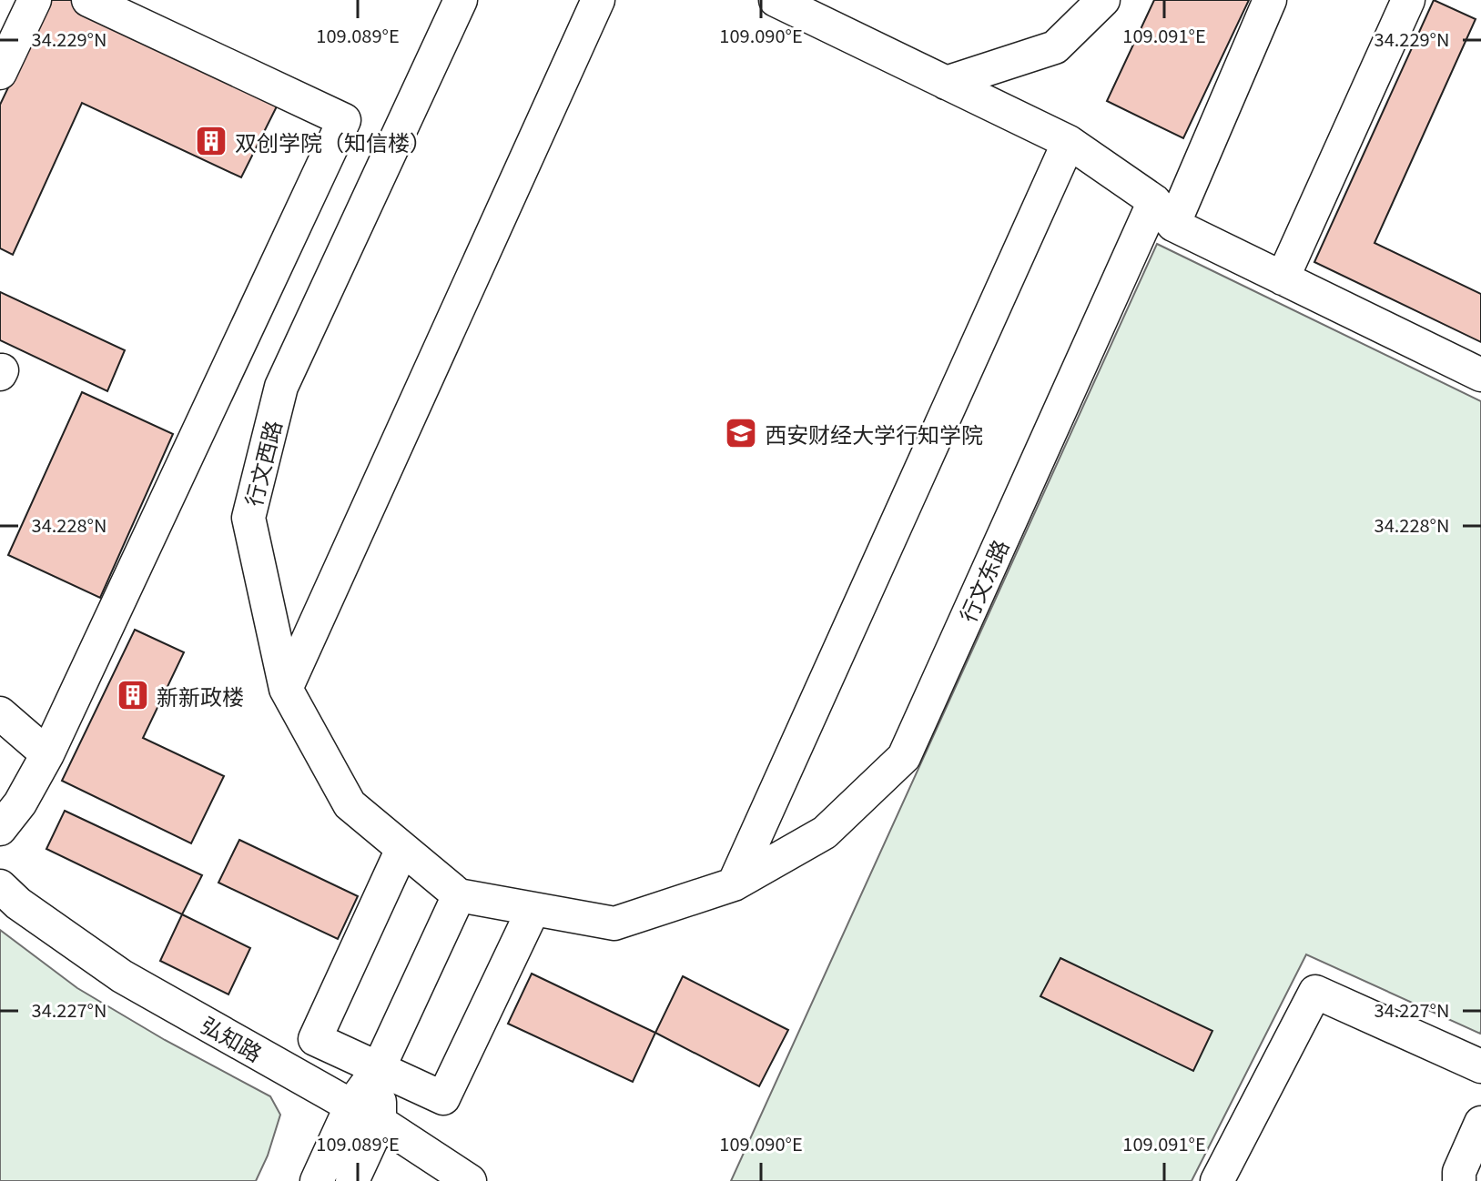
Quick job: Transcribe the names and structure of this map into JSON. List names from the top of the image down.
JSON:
{
  "streets": {
    "street": ["行文西路", "行文东路", "弘知路"]
  },
  "crossings": [
    ["行文西路", "行文东路"]
  ],
  "places": {
    "building": ["双创学院（知信楼）", "新新政楼"],
    "school or university": ["西安财经大学行知学院"]
  },
  "coordinates": [
    "109.089°E",
    "109.090°E",
    "109.091°E",
    "34.229°N",
    "34.228°N",
    "34.227°N"
  ]
}
